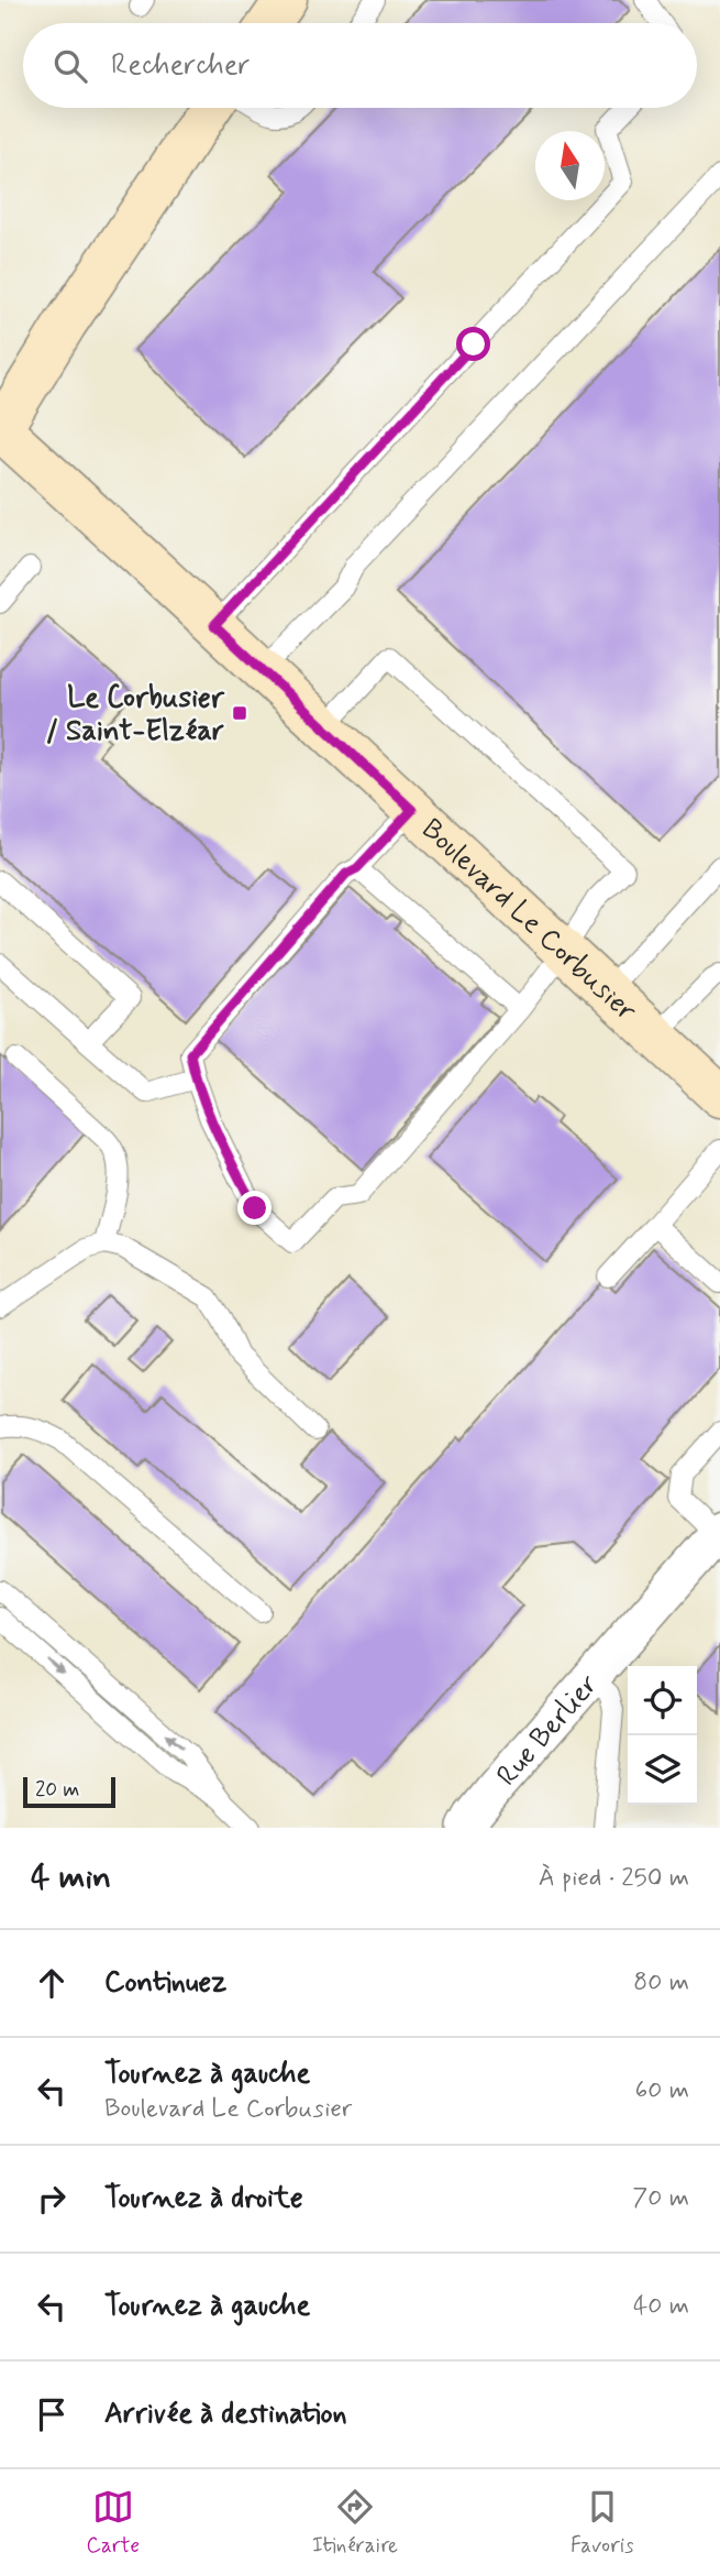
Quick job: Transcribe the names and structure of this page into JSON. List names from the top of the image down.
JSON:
{
  "streets": {
    "street": ["Boulevard Le Corbusier", "Rue Berlier"]
  },
  "places": {
    "transit": ["Le Corbusier / Saint-Elzéar"]
  },
  "scale_bar": "20 m",
  "north": "top",
  "page": {
    "search": "Rechercher",
    "scale": "20 m",
    "heading": ["4 min", "À pied · 250 m"],
    "list": [
      ["Continuez", "80 m"],
      ["Tournez à gauche", "Boulevard Le Corbusier", "60 m"],
      ["Tournez à droite", "70 m"],
      ["Tournez à gauche", "40 m"],
      "Arrivée à destination"
    ],
    "nav": ["Carte", "Itinéraire", "Favoris"]
  }
}
